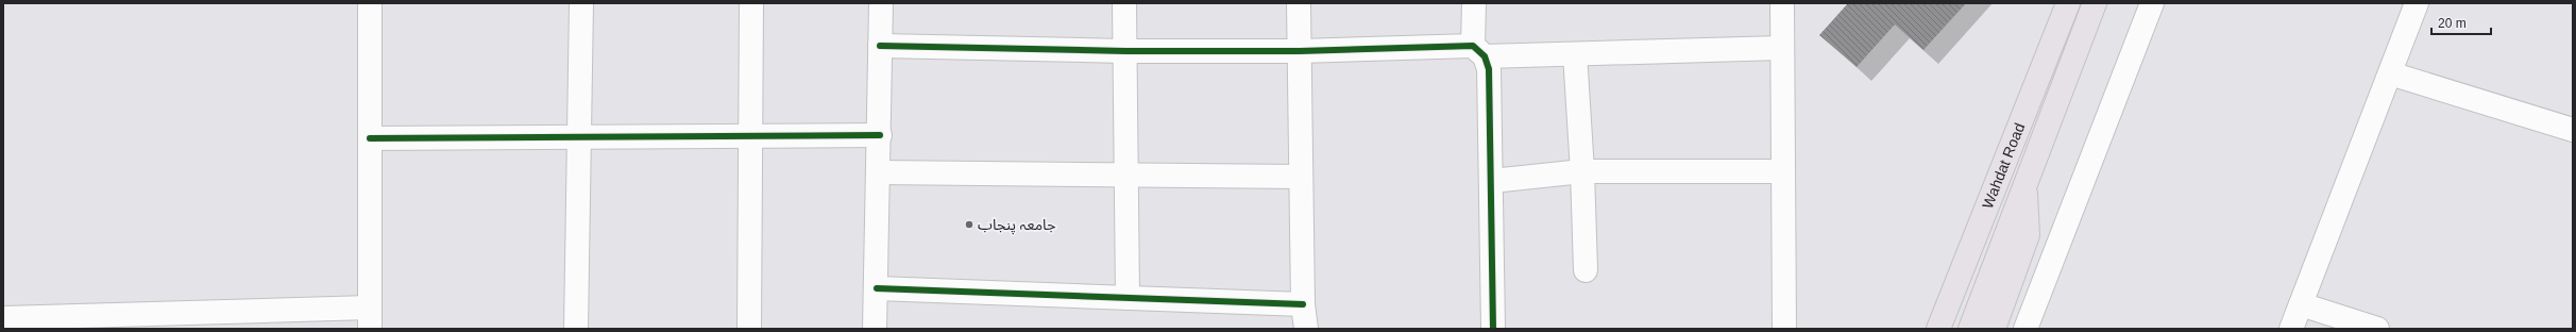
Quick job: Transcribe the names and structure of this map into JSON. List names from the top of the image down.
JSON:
{
  "streets": {
    "main road": ["Wahdat Road"]
  },
  "places": ["جامعہ پنجاب"],
  "scale_bar": "20 m"
}
